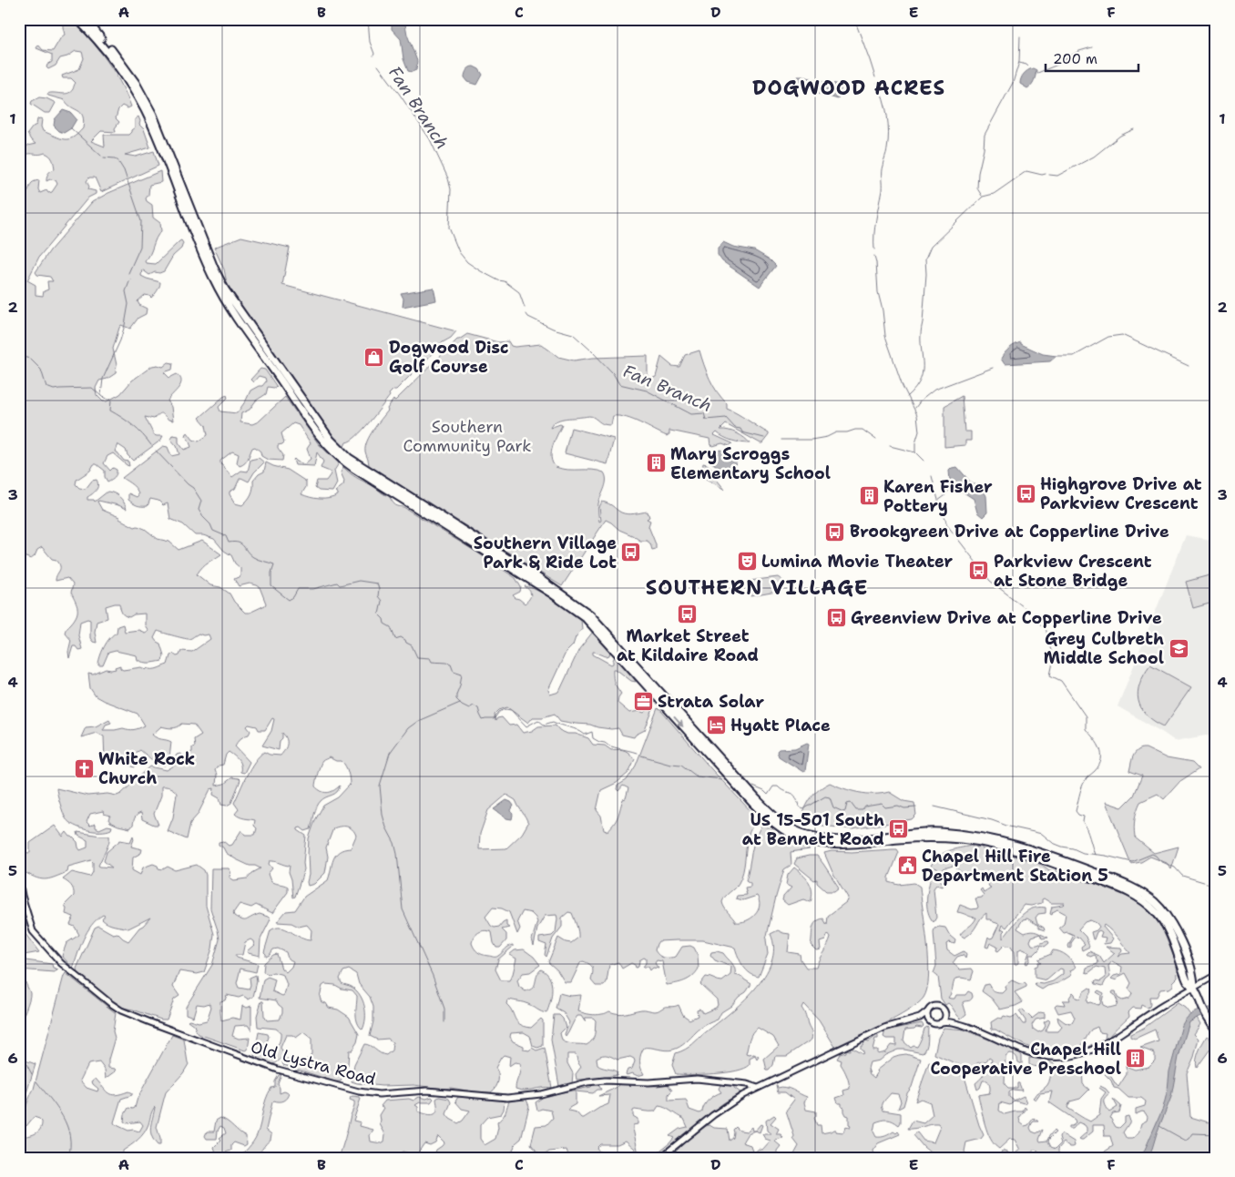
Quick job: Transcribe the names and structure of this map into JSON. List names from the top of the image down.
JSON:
{
  "streets": {
    "street": ["Old Lystra Road"]
  },
  "districts": ["DOGWOOD ACRES", "SOUTHERN VILLAGE"],
  "water": ["Fan Branch"],
  "parks": ["Southern Community Park"],
  "places": {
    "shop": ["Dogwood Disc Golf Course"],
    "building": ["Mary Scroggs Elementary School", "Karen Fisher Pottery", "Chapel Hill Cooperative Preschool"],
    "bus stop": [
      "Highgrove Drive at Parkview Crescent",
      "Brookgreen Drive at Copperline Drive",
      "Southern Village Park & Ride Lot",
      "Parkview Crescent at Stone Bridge",
      "Market Street at Kildaire Road",
      "Greenview Drive at Copperline Drive",
      "US 15-501 South at Bennett Road"
    ],
    "theatre": ["Lumina Movie Theater"],
    "school or university": ["Grey Culbreth Middle School"],
    "office": ["Strata Solar"],
    "hotel": ["Hyatt Place"],
    "church": ["White Rock Church"],
    "public building": ["Chapel Hill Fire Department Station 5"]
  },
  "scale_bar": "200 m",
  "grid": {
    "columns": [
      "A",
      "B",
      "C",
      "D",
      "E",
      "F"
    ],
    "rows": [
      "1",
      "2",
      "3",
      "4",
      "5",
      "6"
    ]
  }
}
